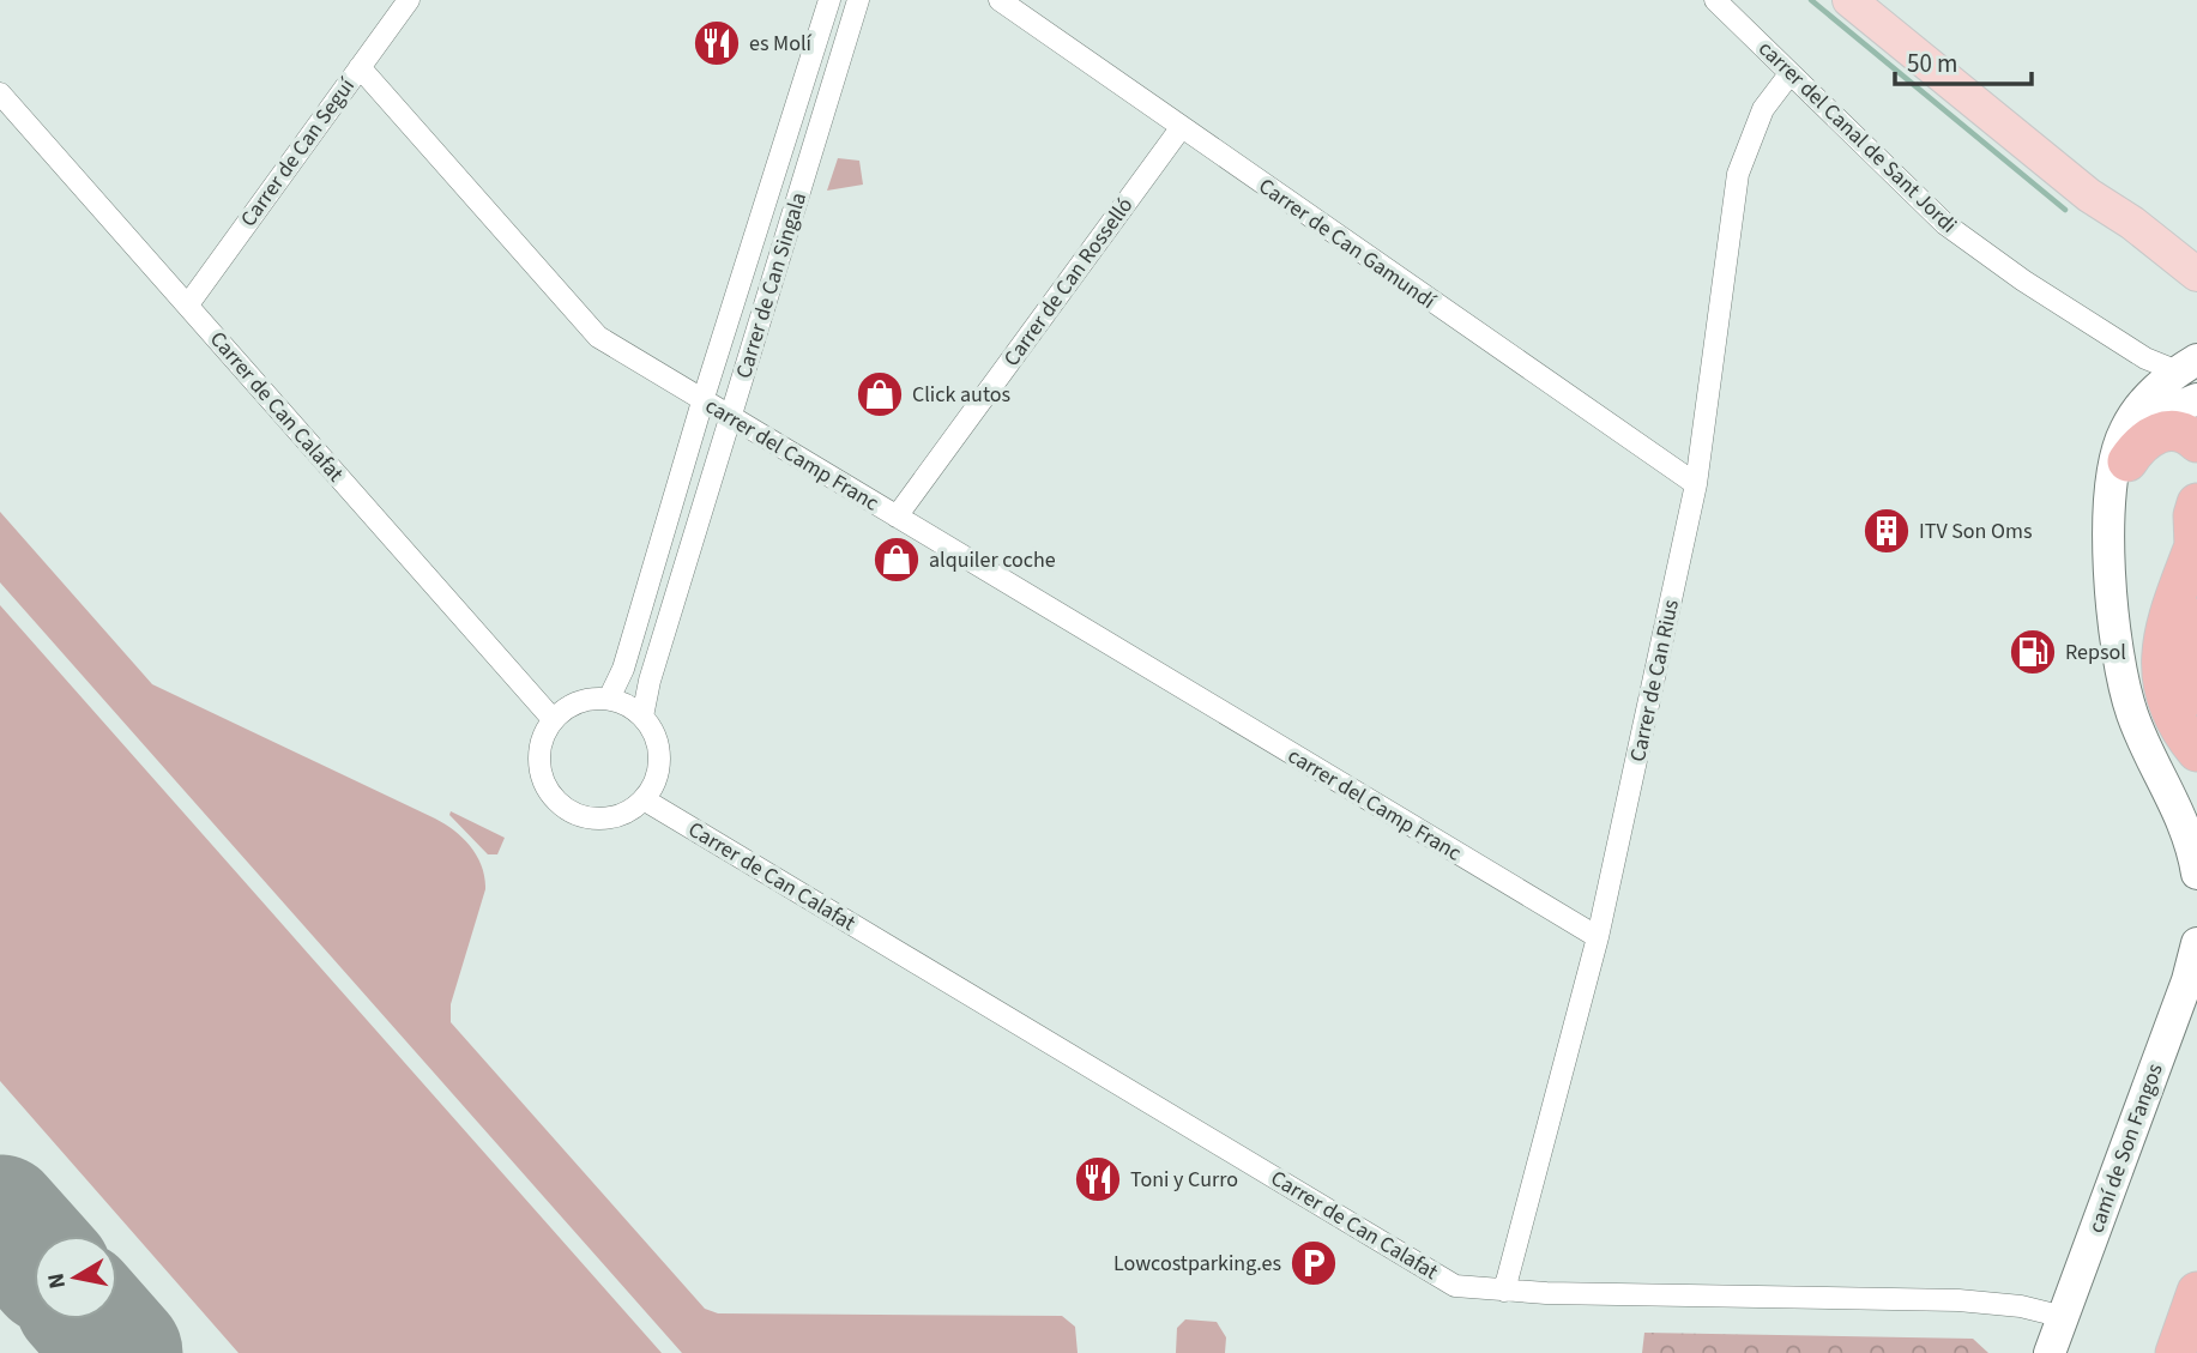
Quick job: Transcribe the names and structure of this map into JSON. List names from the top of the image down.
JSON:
{
  "streets": {
    "street": [
      "carrer del Canal de Sant Jordi",
      "Carrer de Can Seguí",
      "Carrer de Can Gamundí",
      "Carrer de Can Rosselló",
      "Carrer de Can Singala",
      "Carrer de Can Calafat",
      "carrer del Camp Franc",
      "Carrer de Can Rius",
      "camí de Son Fangos"
    ]
  },
  "crossings": [
    ["carrer del Canal de Sant Jordi", "Carrer de Can Rius"],
    ["Carrer de Can Seguí", "Carrer de Can Calafat"],
    ["Carrer de Can Seguí", "carrer del Camp Franc"],
    ["Carrer de Can Gamundí", "Carrer de Can Rosselló"],
    ["Carrer de Can Gamundí", "Carrer de Can Rius"],
    ["Carrer de Can Rosselló", "carrer del Camp Franc"],
    ["Carrer de Can Singala", "Carrer de Can Calafat"],
    ["Carrer de Can Singala", "carrer del Camp Franc"],
    ["Carrer de Can Calafat", "Carrer de Can Rius"],
    ["Carrer de Can Calafat", "camí de Son Fangos"],
    ["carrer del Camp Franc", "Carrer de Can Rius"]
  ],
  "places": {
    "restaurant": ["es Molí", "Toni y Curro"],
    "shop": ["Click autos", "alquiler coche"],
    "building": ["ITV Son Oms"],
    "fuel station": ["Repsol"],
    "parking": ["Lowcostparking.es"]
  },
  "scale_bar": "50 m",
  "north": "left"
}
